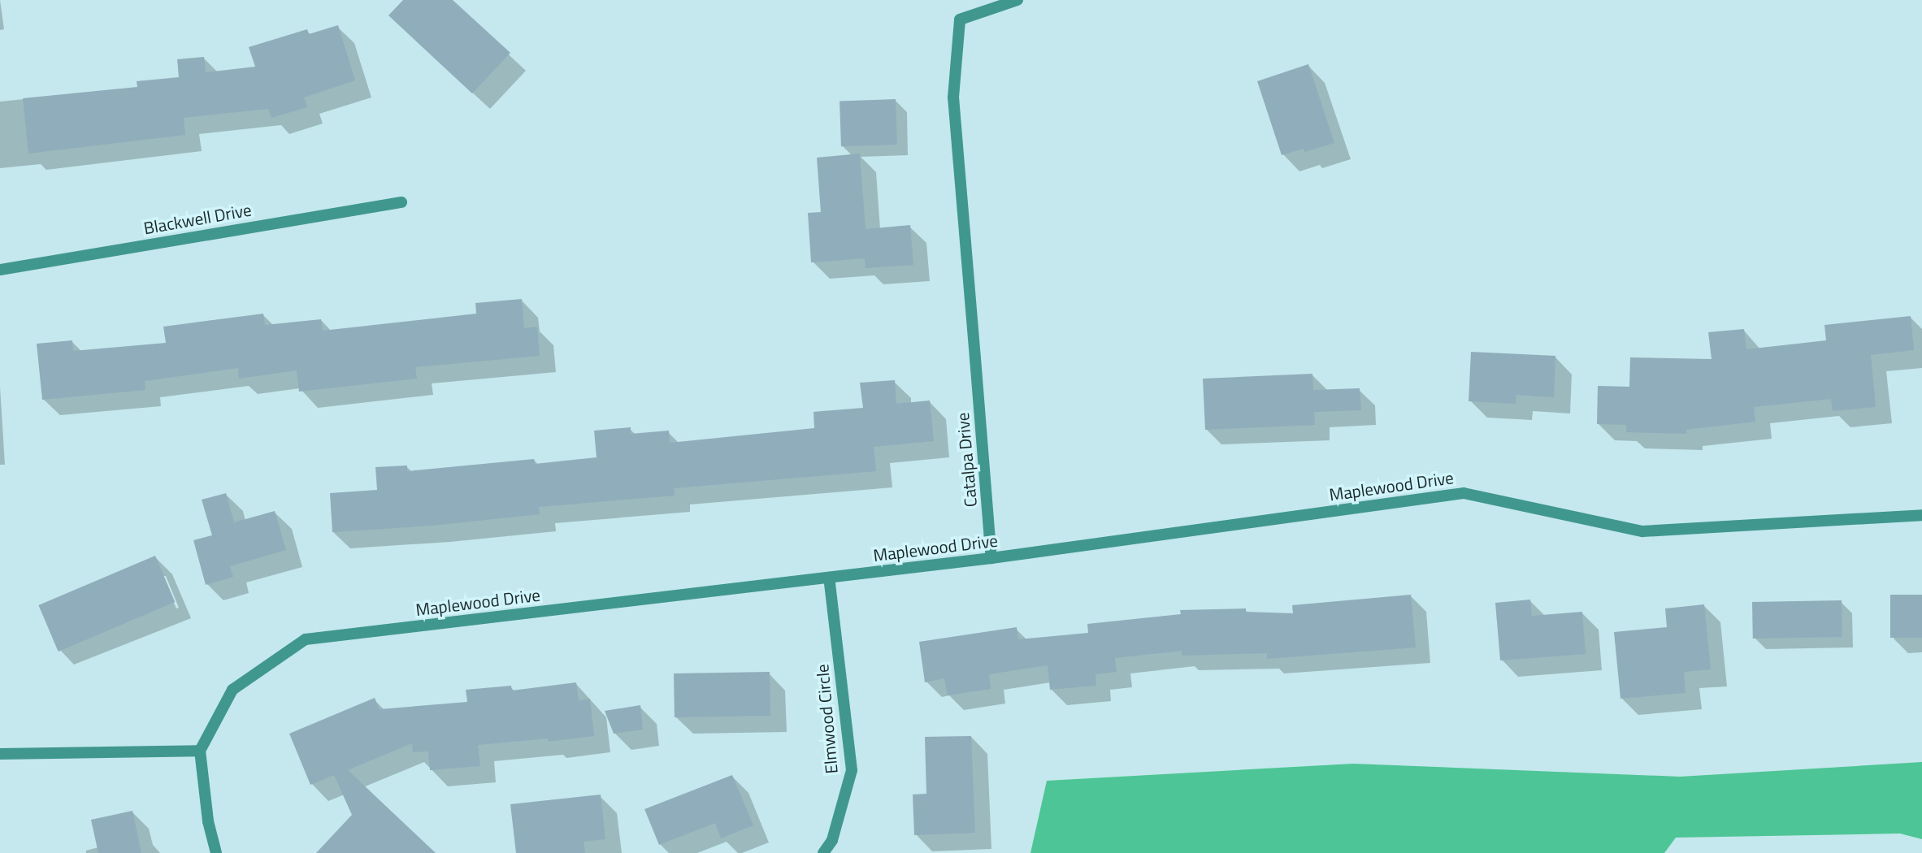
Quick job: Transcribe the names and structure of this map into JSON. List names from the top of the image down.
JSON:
{
  "streets": {
    "street": [
      "Blackwell Drive",
      "Catalpa Drive",
      "Maplewood Drive",
      "Elmwood Circle"
    ]
  },
  "crossings": [
    ["Catalpa Drive", "Maplewood Drive"],
    ["Maplewood Drive", "Elmwood Circle"]
  ]
}
